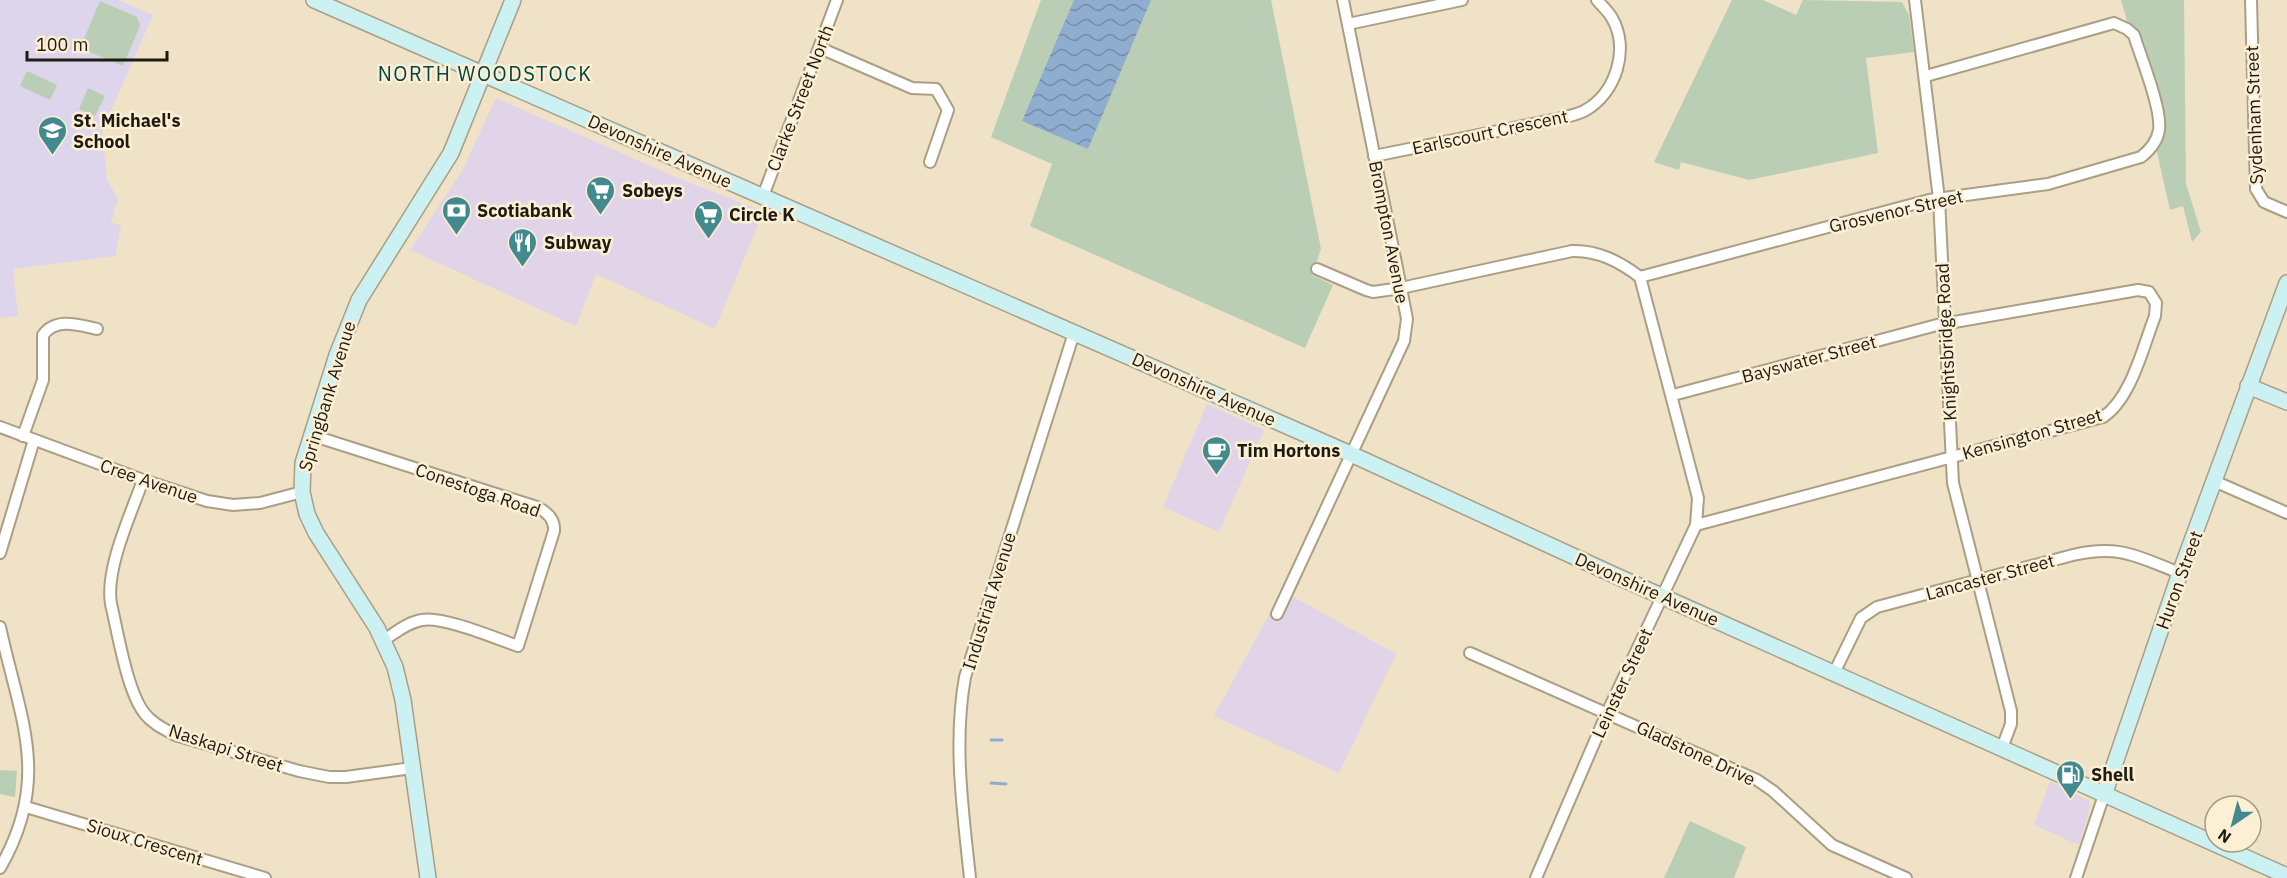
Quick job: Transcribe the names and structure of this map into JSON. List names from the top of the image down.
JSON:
{
  "streets": {
    "main road": ["Devonshire Avenue", "Springbank Avenue", "Huron Street"],
    "street": [
      "Clarke Street North",
      "Sydenham Street",
      "Earlscourt Crescent",
      "Grosvenor Street",
      "Brompton Avenue",
      "Knightsbridge Road",
      "Bayswater Street",
      "Kensington Street",
      "Cree Avenue",
      "Conestoga Road",
      "Lancaster Street",
      "Industrial Avenue",
      "Leinster Street",
      "Naskapi Street",
      "Gladstone Drive",
      "Sioux Crescent"
    ]
  },
  "crossings": [
    ["Clarke Street North", "Devonshire Avenue"],
    ["Earlscourt Crescent", "Brompton Avenue"],
    ["Devonshire Avenue", "Brompton Avenue"],
    ["Devonshire Avenue", "Knightsbridge Road"],
    ["Devonshire Avenue", "Springbank Avenue"],
    ["Devonshire Avenue", "Lancaster Street"],
    ["Devonshire Avenue", "Huron Street"],
    ["Devonshire Avenue", "Industrial Avenue"],
    ["Devonshire Avenue", "Leinster Street"],
    ["Grosvenor Street", "Knightsbridge Road"],
    ["Grosvenor Street", "Leinster Street"],
    ["Knightsbridge Road", "Bayswater Street"],
    ["Knightsbridge Road", "Kensington Street"],
    ["Knightsbridge Road", "Lancaster Street"],
    ["Bayswater Street", "Kensington Street"],
    ["Bayswater Street", "Leinster Street"],
    ["Springbank Avenue", "Cree Avenue"],
    ["Springbank Avenue", "Conestoga Road"],
    ["Springbank Avenue", "Naskapi Street"],
    ["Kensington Street", "Leinster Street"],
    ["Cree Avenue", "Naskapi Street"],
    ["Lancaster Street", "Huron Street"],
    ["Leinster Street", "Gladstone Drive"]
  ],
  "districts": ["NORTH WOODSTOCK"],
  "places": {
    "school or university": ["St. Michael's School"],
    "supermarket": ["Sobeys", "Circle K"],
    "bank": ["Scotiabank"],
    "restaurant": ["Subway"],
    "cafe": ["Tim Hortons"],
    "fuel station": ["Shell"]
  },
  "scale_bar": "100 m",
  "north": "bottom left"
}
